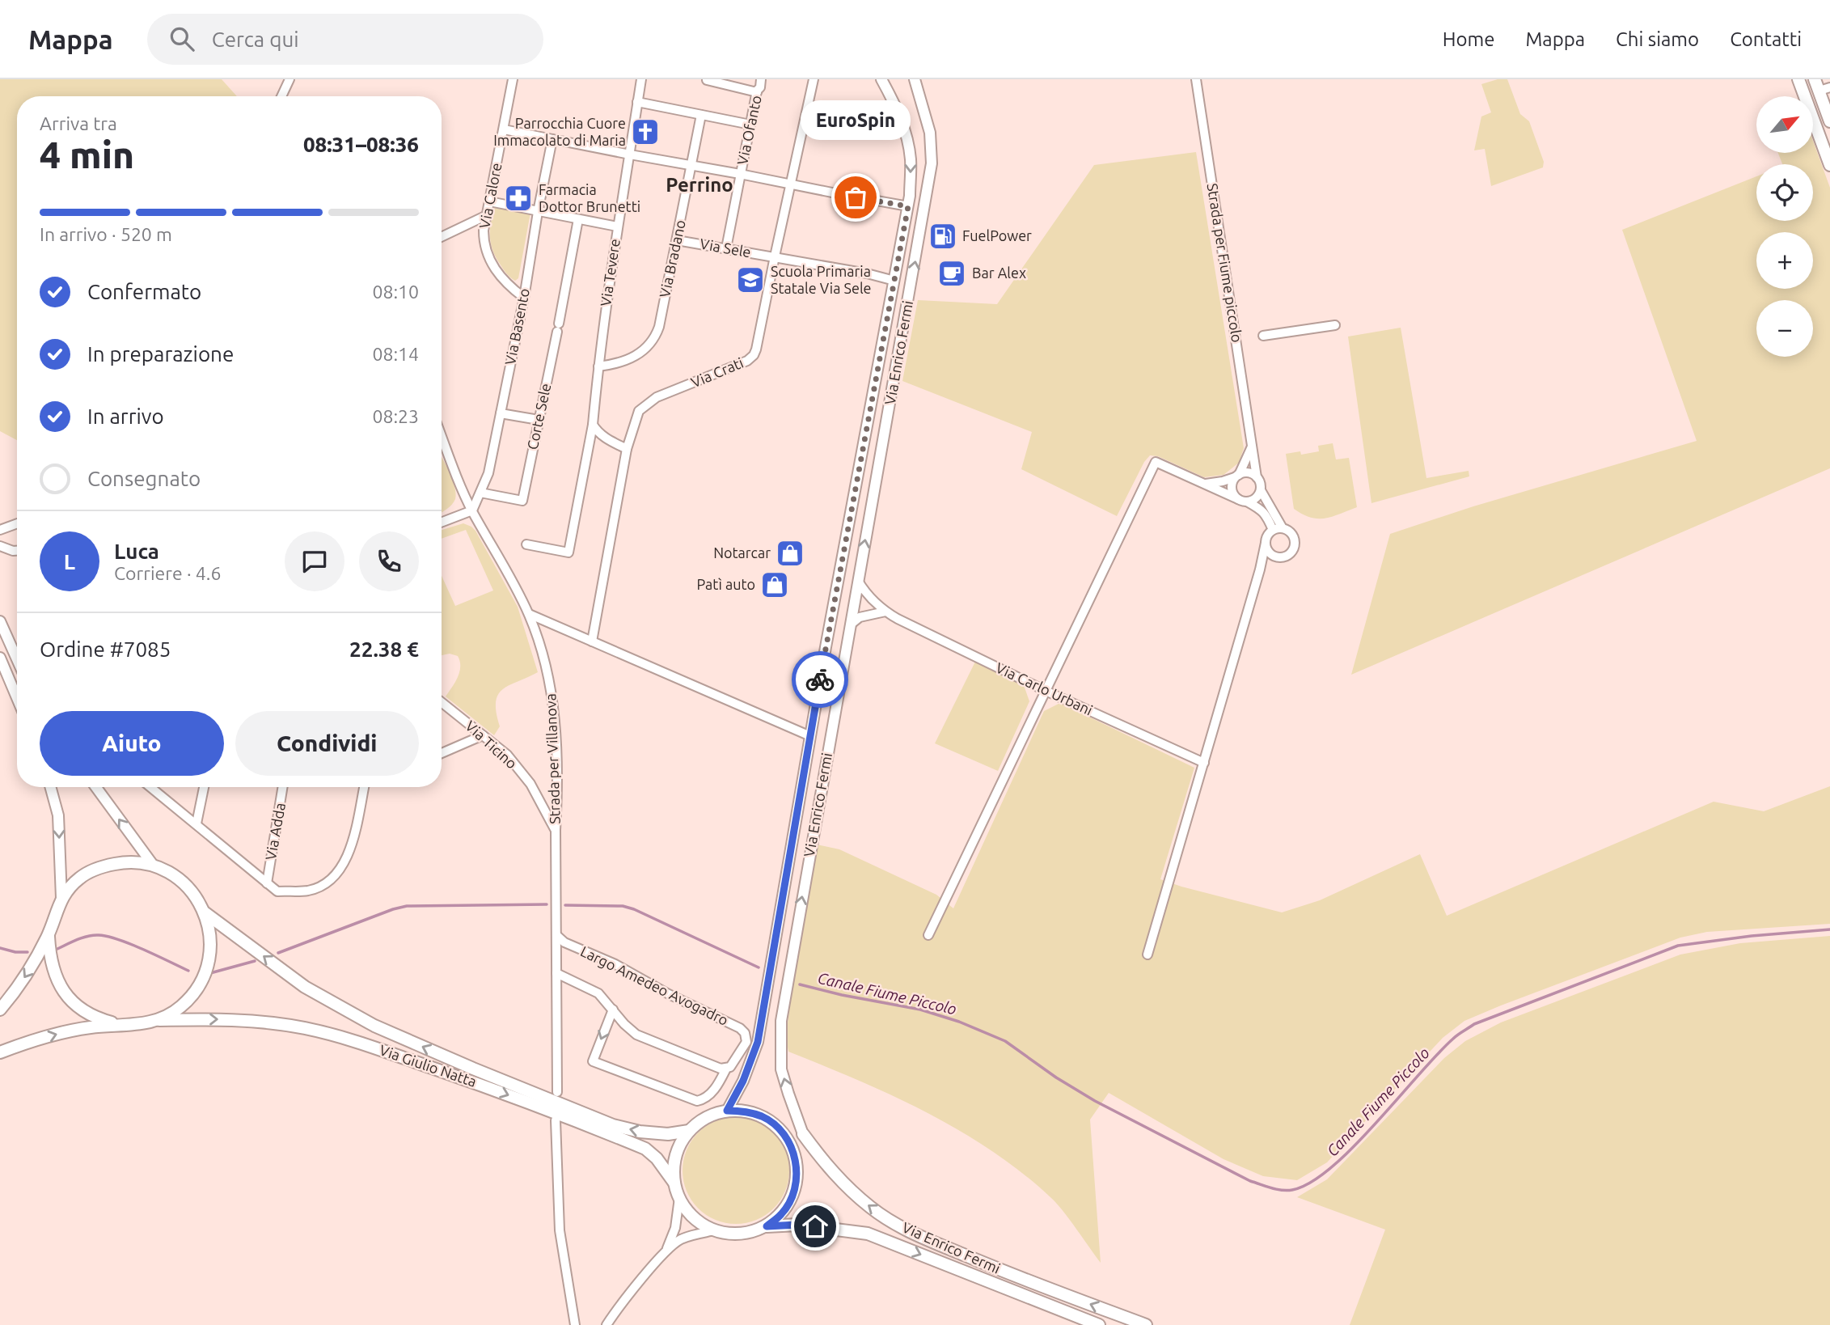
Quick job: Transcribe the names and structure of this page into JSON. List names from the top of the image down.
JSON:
{
  "streets": {
    "main road": ["Via Enrico Fermi", "Via Giulio Natta"],
    "street": [
      "Via Ofanto",
      "Via Calore",
      "Via Sele",
      "Via Bradano",
      "Strada per Fiume piccolo",
      "Via Tevere",
      "Via Basento",
      "Via Crati",
      "Corte Sele",
      "Via Carlo Urbani",
      "Via Ticino",
      "Strada per Villanova",
      "Via Adda",
      "Largo Amedeo Avogadro"
    ]
  },
  "crossings": [
    ["Via Ofanto", "Via Sele"],
    ["Via Calore", "Via Basento"],
    ["Via Sele", "Via Bradano"],
    ["Via Sele", "Via Enrico Fermi"],
    ["Via Sele", "Via Crati"],
    ["Via Bradano", "Via Tevere"],
    ["Via Basento", "Corte Sele"],
    ["Via Basento", "Strada per Villanova"],
    ["Via Enrico Fermi", "Via Crati"],
    ["Via Enrico Fermi", "Via Carlo Urbani"],
    ["Via Enrico Fermi", "Strada per Villanova"],
    ["Via Enrico Fermi", "Via Giulio Natta"],
    ["Via Ticino", "Strada per Villanova"],
    ["Strada per Villanova", "Largo Amedeo Avogadro"]
  ],
  "districts": ["Perrino"],
  "water": ["Canale Fiume Piccolo"],
  "places": {
    "church": ["Parrocchia Cuore Immacolato di Maria"],
    "other": ["EuroSpin"],
    "pharmacy": ["Farmacia Dottor Brunetti"],
    "fuel station": ["FuelPower"],
    "cafe": ["Bar Alex"],
    "school or university": ["Scuola Primaria Statale Via Sele"],
    "shop": ["Notarcar", "Patì auto"]
  },
  "north": "top right",
  "page": {
    "header": "Mappa",
    "search": "Cerca qui",
    "nav": [
      "Home",
      "Mappa",
      "Chi siamo",
      "Contatti"
    ],
    "map_buttons": ["+", "−"],
    "heading": ["4 min", "Arriva tra", "08:31–08:36"],
    "panel": [
      "Luca",
      "Corriere · 4.6",
      "Ordine #7085",
      "22.38 €"
    ],
    "bubble": "EuroSpin",
    "bar": "In arrivo · 520 m",
    "list": [
      ["Confermato", "08:10"],
      ["In preparazione", "08:14"],
      ["In arrivo", "08:23"],
      "Consegnato"
    ],
    "round": "L",
    "buttons": ["Aiuto", "Condividi"]
  }
}
